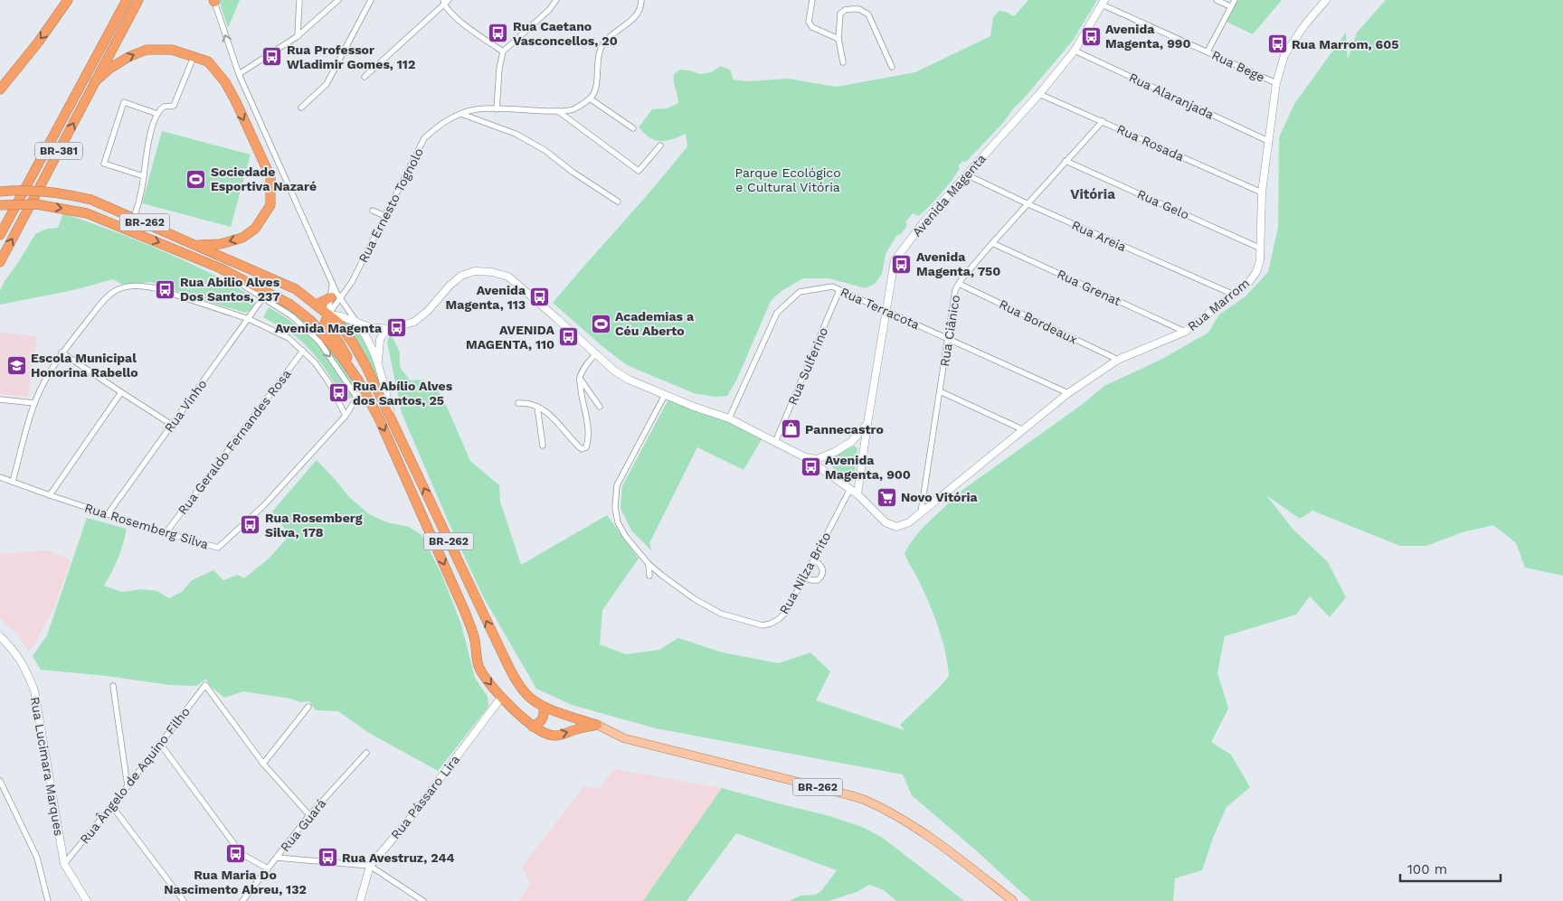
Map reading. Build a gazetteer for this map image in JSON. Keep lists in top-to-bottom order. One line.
{"streets":{"highway":["BR-381","BR-262"],"street":["Rua Bege","Rua Alaranjada","Rua Rosada","Avenida Magenta","Rua Gelo","Rua Ernesto Tognolo","Rua Areia","Rua Grenat","Rua Marrom","Rua Terracota","Rua Bordeaux","Rua Ciânico","Rua Sulferino","Rua Vinho","Rua Geraldo Fernandes Rosa","Rua Rosemberg Silva","Rua Nilza Brito","Rua Lucimara Marques","Rua Ângelo de Aquino Filho","Rua Pássaro Lira","Rua Guará"]},"crossings":[["Rua Bege","Avenida Magenta"],["Rua Bege","Rua Marrom"],["Rua Alaranjada","Avenida Magenta"],["Rua Alaranjada","Rua Marrom"],["Rua Rosada","Avenida Magenta"],["Rua Rosada","Rua Marrom"],["Rua Rosada","Rua Ciânico"],["Avenida Magenta","Rua Areia"],["Avenida Magenta","Rua Marrom"],["Avenida Magenta","Rua Terracota"],["Rua Gelo","Rua Marrom"],["Rua Gelo","Rua Ciânico"],["Rua Ernesto Tognolo","BR-262"],["BR-262","Rua Rosemberg Silva"],["BR-262","Rua Pássaro Lira"],["Rua Areia","Rua Marrom"],["Rua Areia","Rua Ciânico"],["Rua Grenat","Rua Marrom"],["Rua Grenat","Rua Ciânico"],["Rua Marrom","Rua Terracota"],["Rua Marrom","Rua Bordeaux"],["Rua Marrom","Rua Ciânico"],["Rua Terracota","Rua Ciânico"],["Rua Terracota","Rua Sulferino"],["Rua Bordeaux","Rua Ciânico"],["Rua Vinho","Rua Rosemberg Silva"],["Rua Geraldo Fernandes Rosa","Rua Rosemberg Silva"],["Rua Lucimara Marques","Rua Ângelo de Aquino Filho"]],"districts":["Vitória"],"parks":["Parque Ecológico e Cultural Vitória"],"places":{"bus stop":["Rua Caetano Vasconcellos, 20","Avenida Magenta, 990","Rua Marrom, 605","Rua Professor Wladimir Gomes, 112","Avenida Magenta, 750","Rua Abilio Alves Dos Santos, 237","Avenida Magenta, 113","Avenida Magenta","AVENIDA MAGENTA, 110","Rua Abílio Alves dos Santos, 25","Avenida Magenta, 900","Rua Rosemberg Silva, 178","Rua Maria Do Nascimento Abreu, 132","Rua Avestruz, 244"],"sports":["Sociedade Esportiva Nazaré","Academias a Céu Aberto"],"school or university":["Escola Municipal Honorina Rabello"],"shop":["Pannecastro"],"supermarket":["Novo Vitória"]},"scale_bar":"100 m"}
